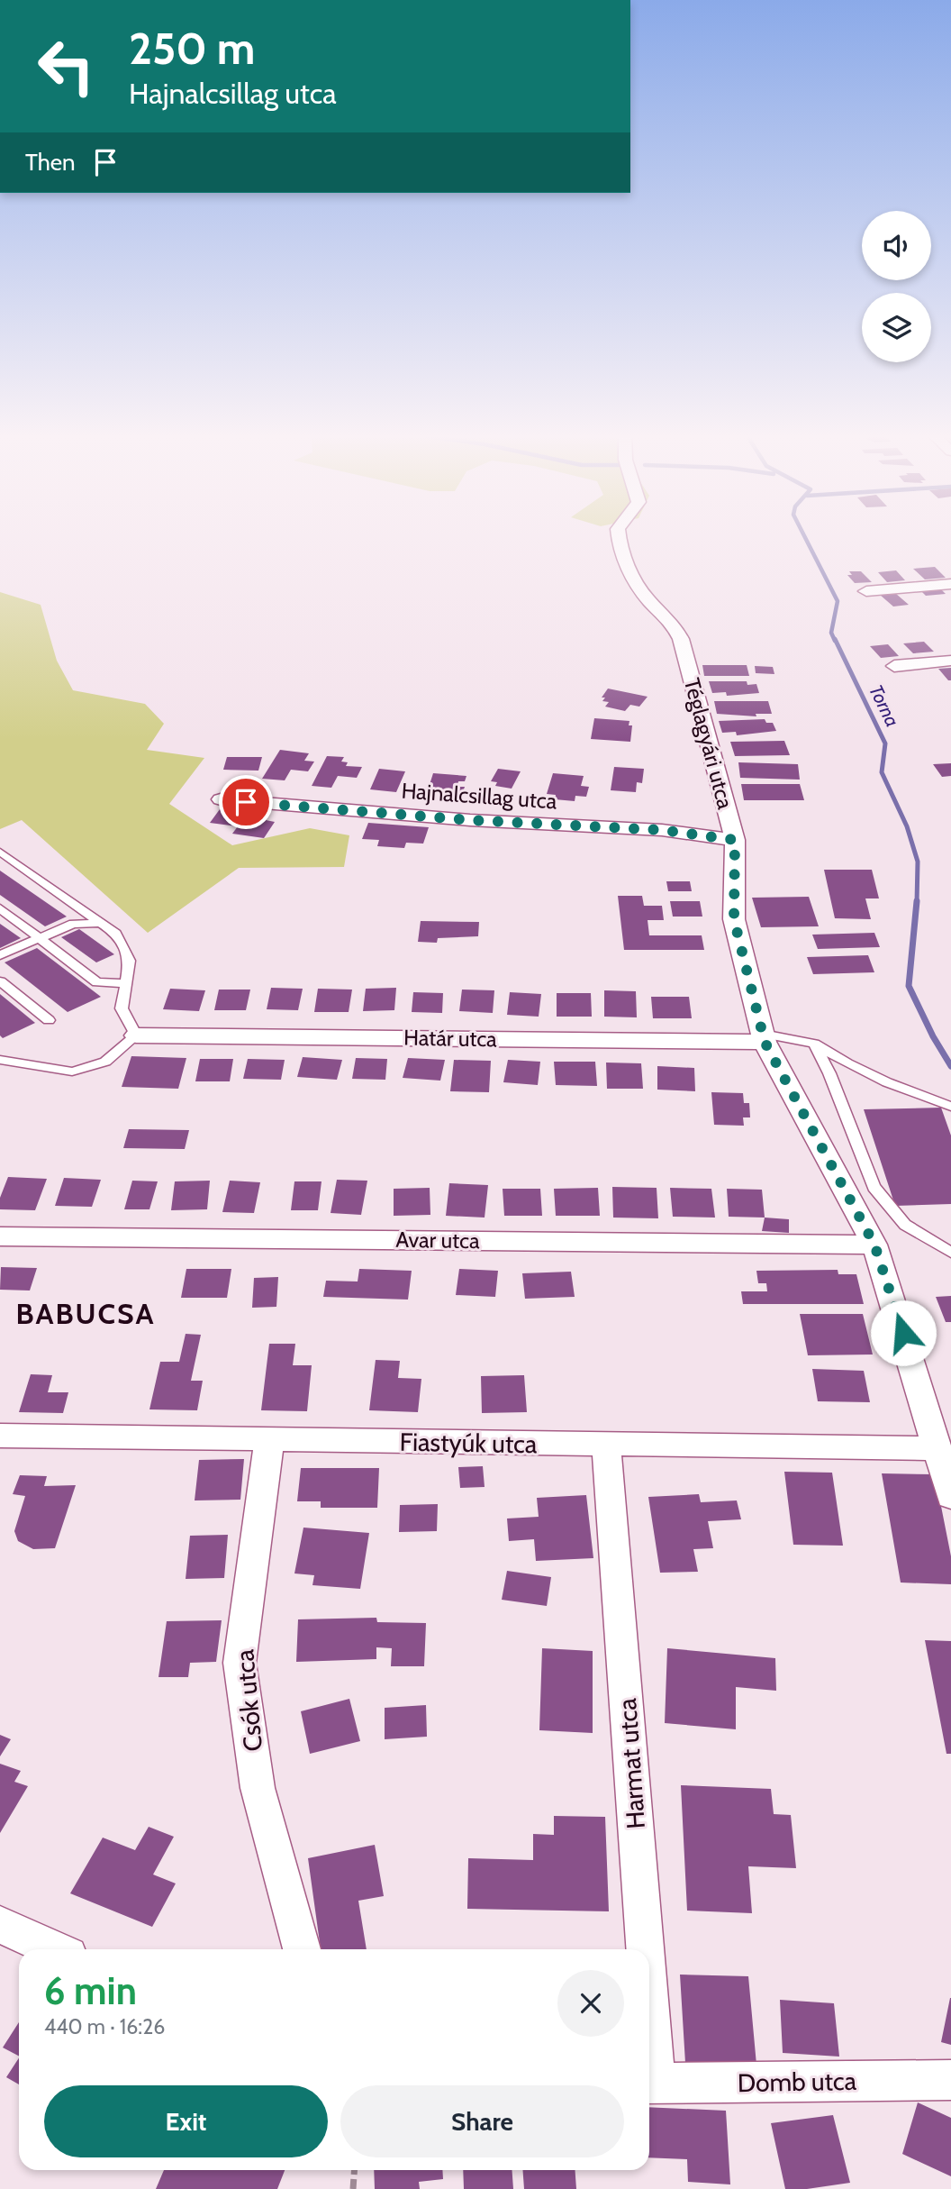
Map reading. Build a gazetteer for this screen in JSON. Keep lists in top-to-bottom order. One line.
{"streets":{"street":["Téglagyári utca","Hajnalcsillag utca","Határ utca","Avar utca","Fiastyúk utca","Csók utca","Harmat utca","Domb utca"]},"crossings":[["Téglagyári utca","Hajnalcsillag utca"],["Téglagyári utca","Határ utca"],["Téglagyári utca","Avar utca"],["Téglagyári utca","Fiastyúk utca"],["Fiastyúk utca","Csók utca"],["Fiastyúk utca","Harmat utca"]],"districts":["BABUCSA"],"water":["Torna"],"page":{"turn":["250 m","Hajnalcsillag utca"],"then":"Then","heading":["6 min","440 m · 16:26"],"buttons":["Exit","Share"]}}
